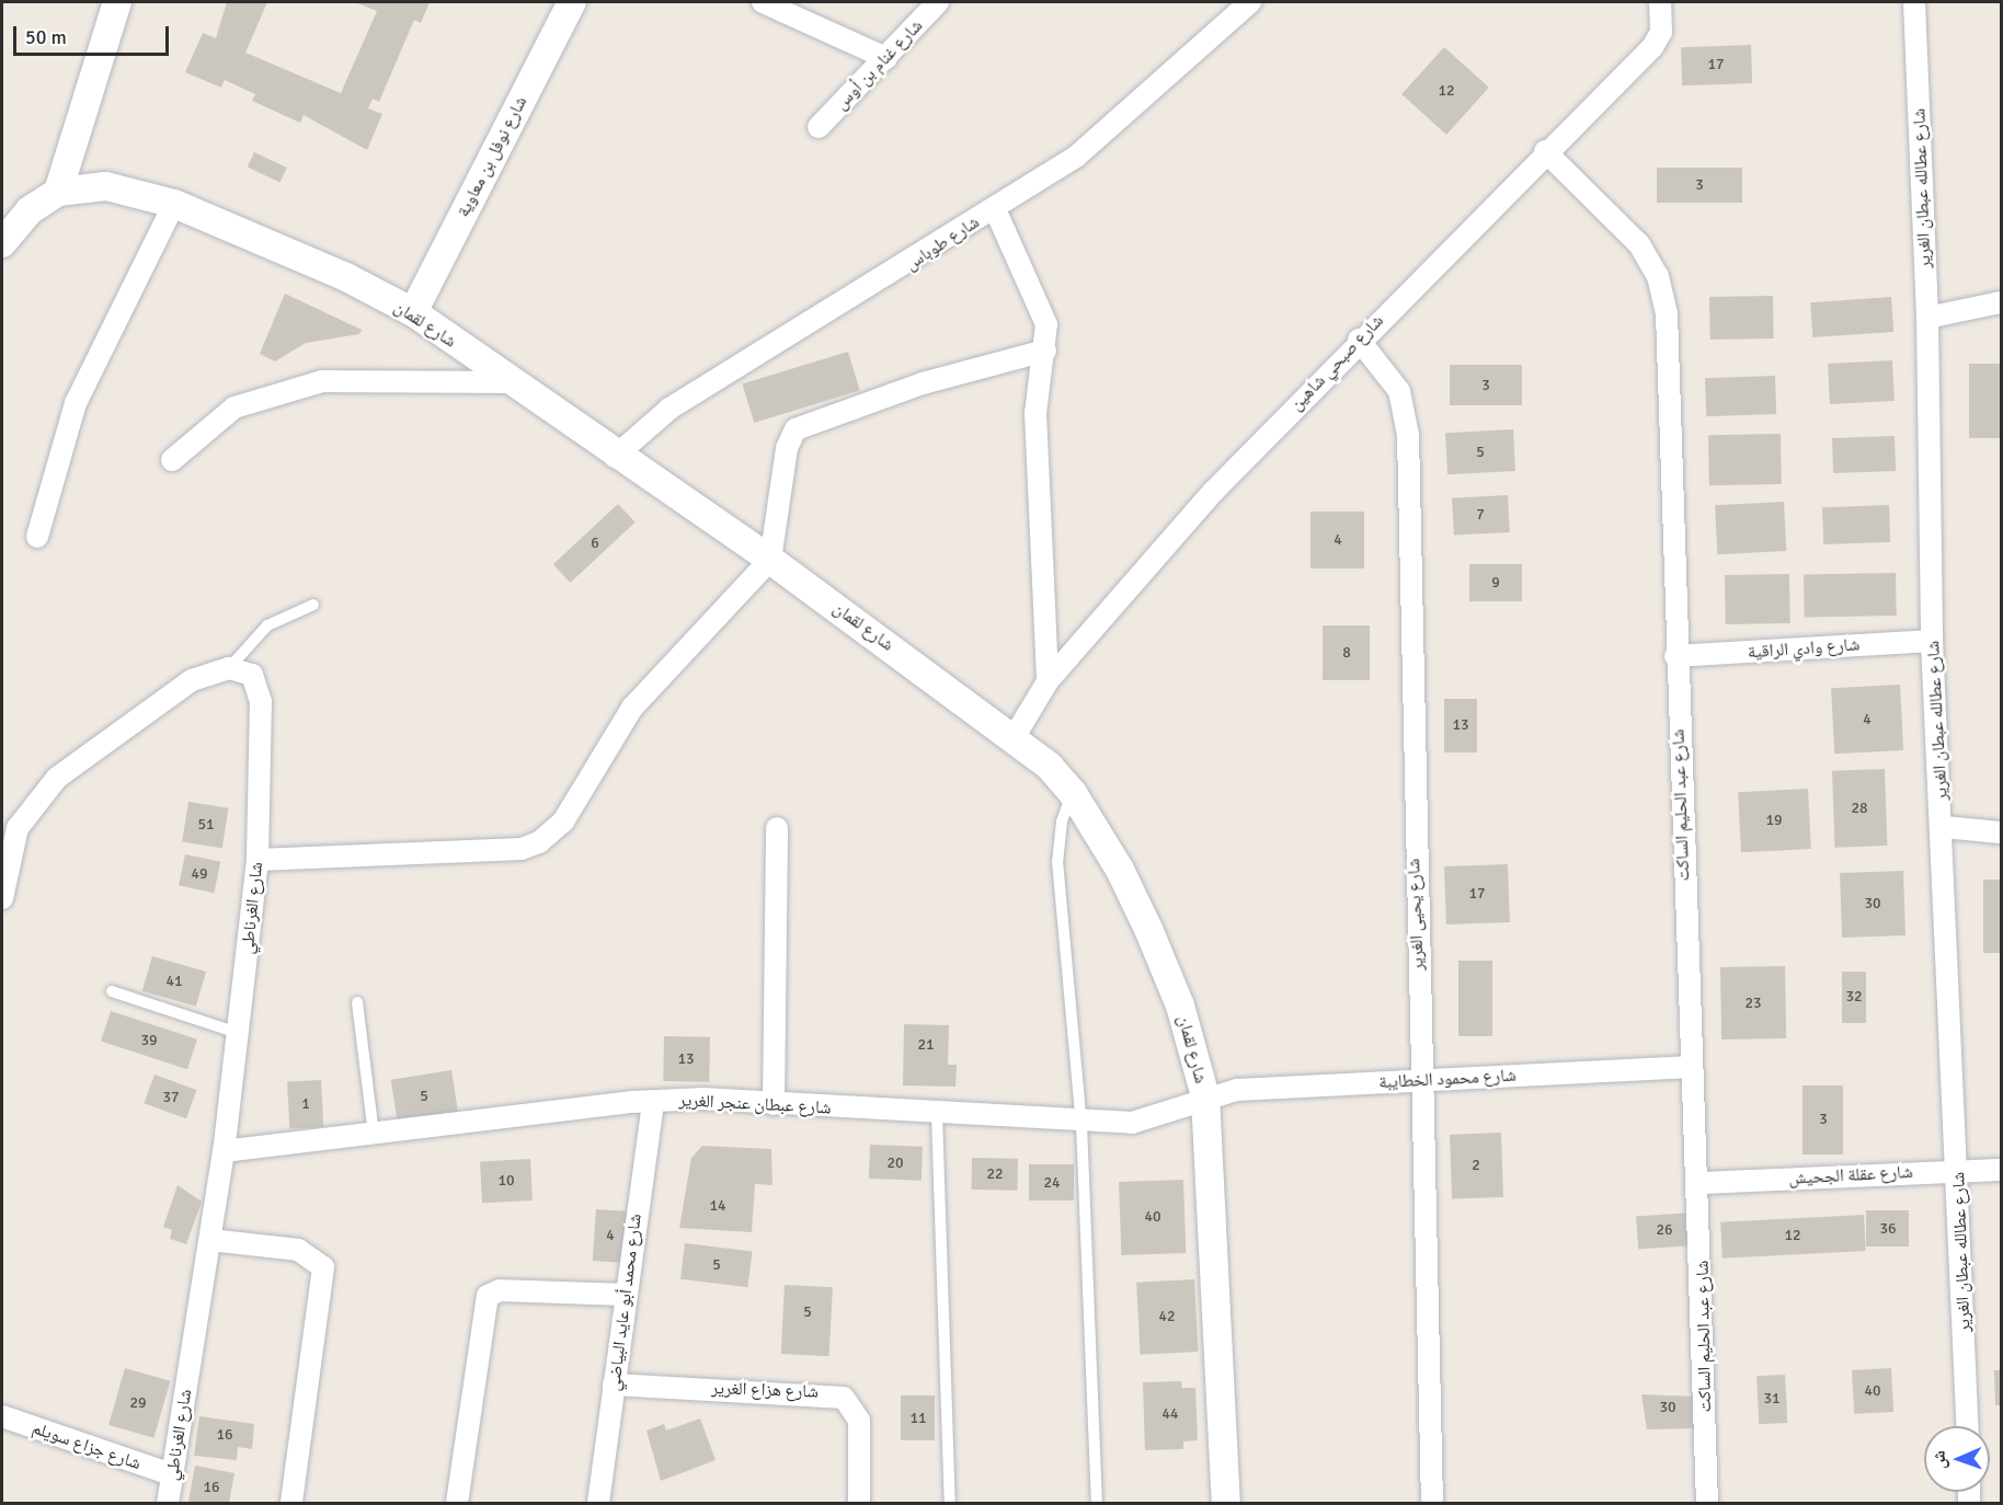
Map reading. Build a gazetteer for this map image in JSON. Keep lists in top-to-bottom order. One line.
{"streets":{"street":["شارع غنام بن أوس","شارع نوفل بن معاوية","شارع عطالله عبطان الغرير","شارع طوباس","شارع لقمان","شارع صبحي شاهين","شارع وادي الراقية","شارع عبد الحليم الساكت","شارع الغرناطي","شارع يحيى الغرير","شارع محمود الخطايبة","شارع عبطان عنجر الغرير","شارع عقلة الجحيش","شارع محمد أبو عايد البياضي","شارع هزاع الغرير","شارع جزاع سويلم"]},"crossings":[["شارع نوفل بن معاوية","شارع لقمان"],["شارع عطالله عبطان الغرير","شارع وادي الراقية"],["شارع عطالله عبطان الغرير","شارع عقلة الجحيش"],["شارع طوباس","شارع لقمان"],["شارع لقمان","شارع صبحي شاهين"],["شارع لقمان","شارع محمود الخطايبة"],["شارع لقمان","شارع عبطان عنجر الغرير"],["شارع صبحي شاهين","شارع عبد الحليم الساكت"],["شارع صبحي شاهين","شارع يحيى الغرير"],["شارع وادي الراقية","شارع عبد الحليم الساكت"],["شارع عبد الحليم الساكت","شارع محمود الخطايبة"],["شارع عبد الحليم الساكت","شارع عقلة الجحيش"],["شارع الغرناطي","شارع عبطان عنجر الغرير"],["شارع الغرناطي","شارع جزاع سويلم"],["شارع يحيى الغرير","شارع محمود الخطايبة"],["شارع محمود الخطايبة","شارع عبطان عنجر الغرير"],["شارع عبطان عنجر الغرير","شارع محمد أبو عايد البياضي"],["شارع محمد أبو عايد البياضي","شارع هزاع الغرير"]],"house_numbers":["17","12","3","3","5","7","4","6","9","8","4","13","28","19","51","49","17","30","41","32","23","39","21","13","5","37","1","3","20","2","22","10","24","14","40","36","26","4","12","5","5","42","40","31","29","30","44","11","16","16"],"scale_bar":"50 m","north":"left"}
